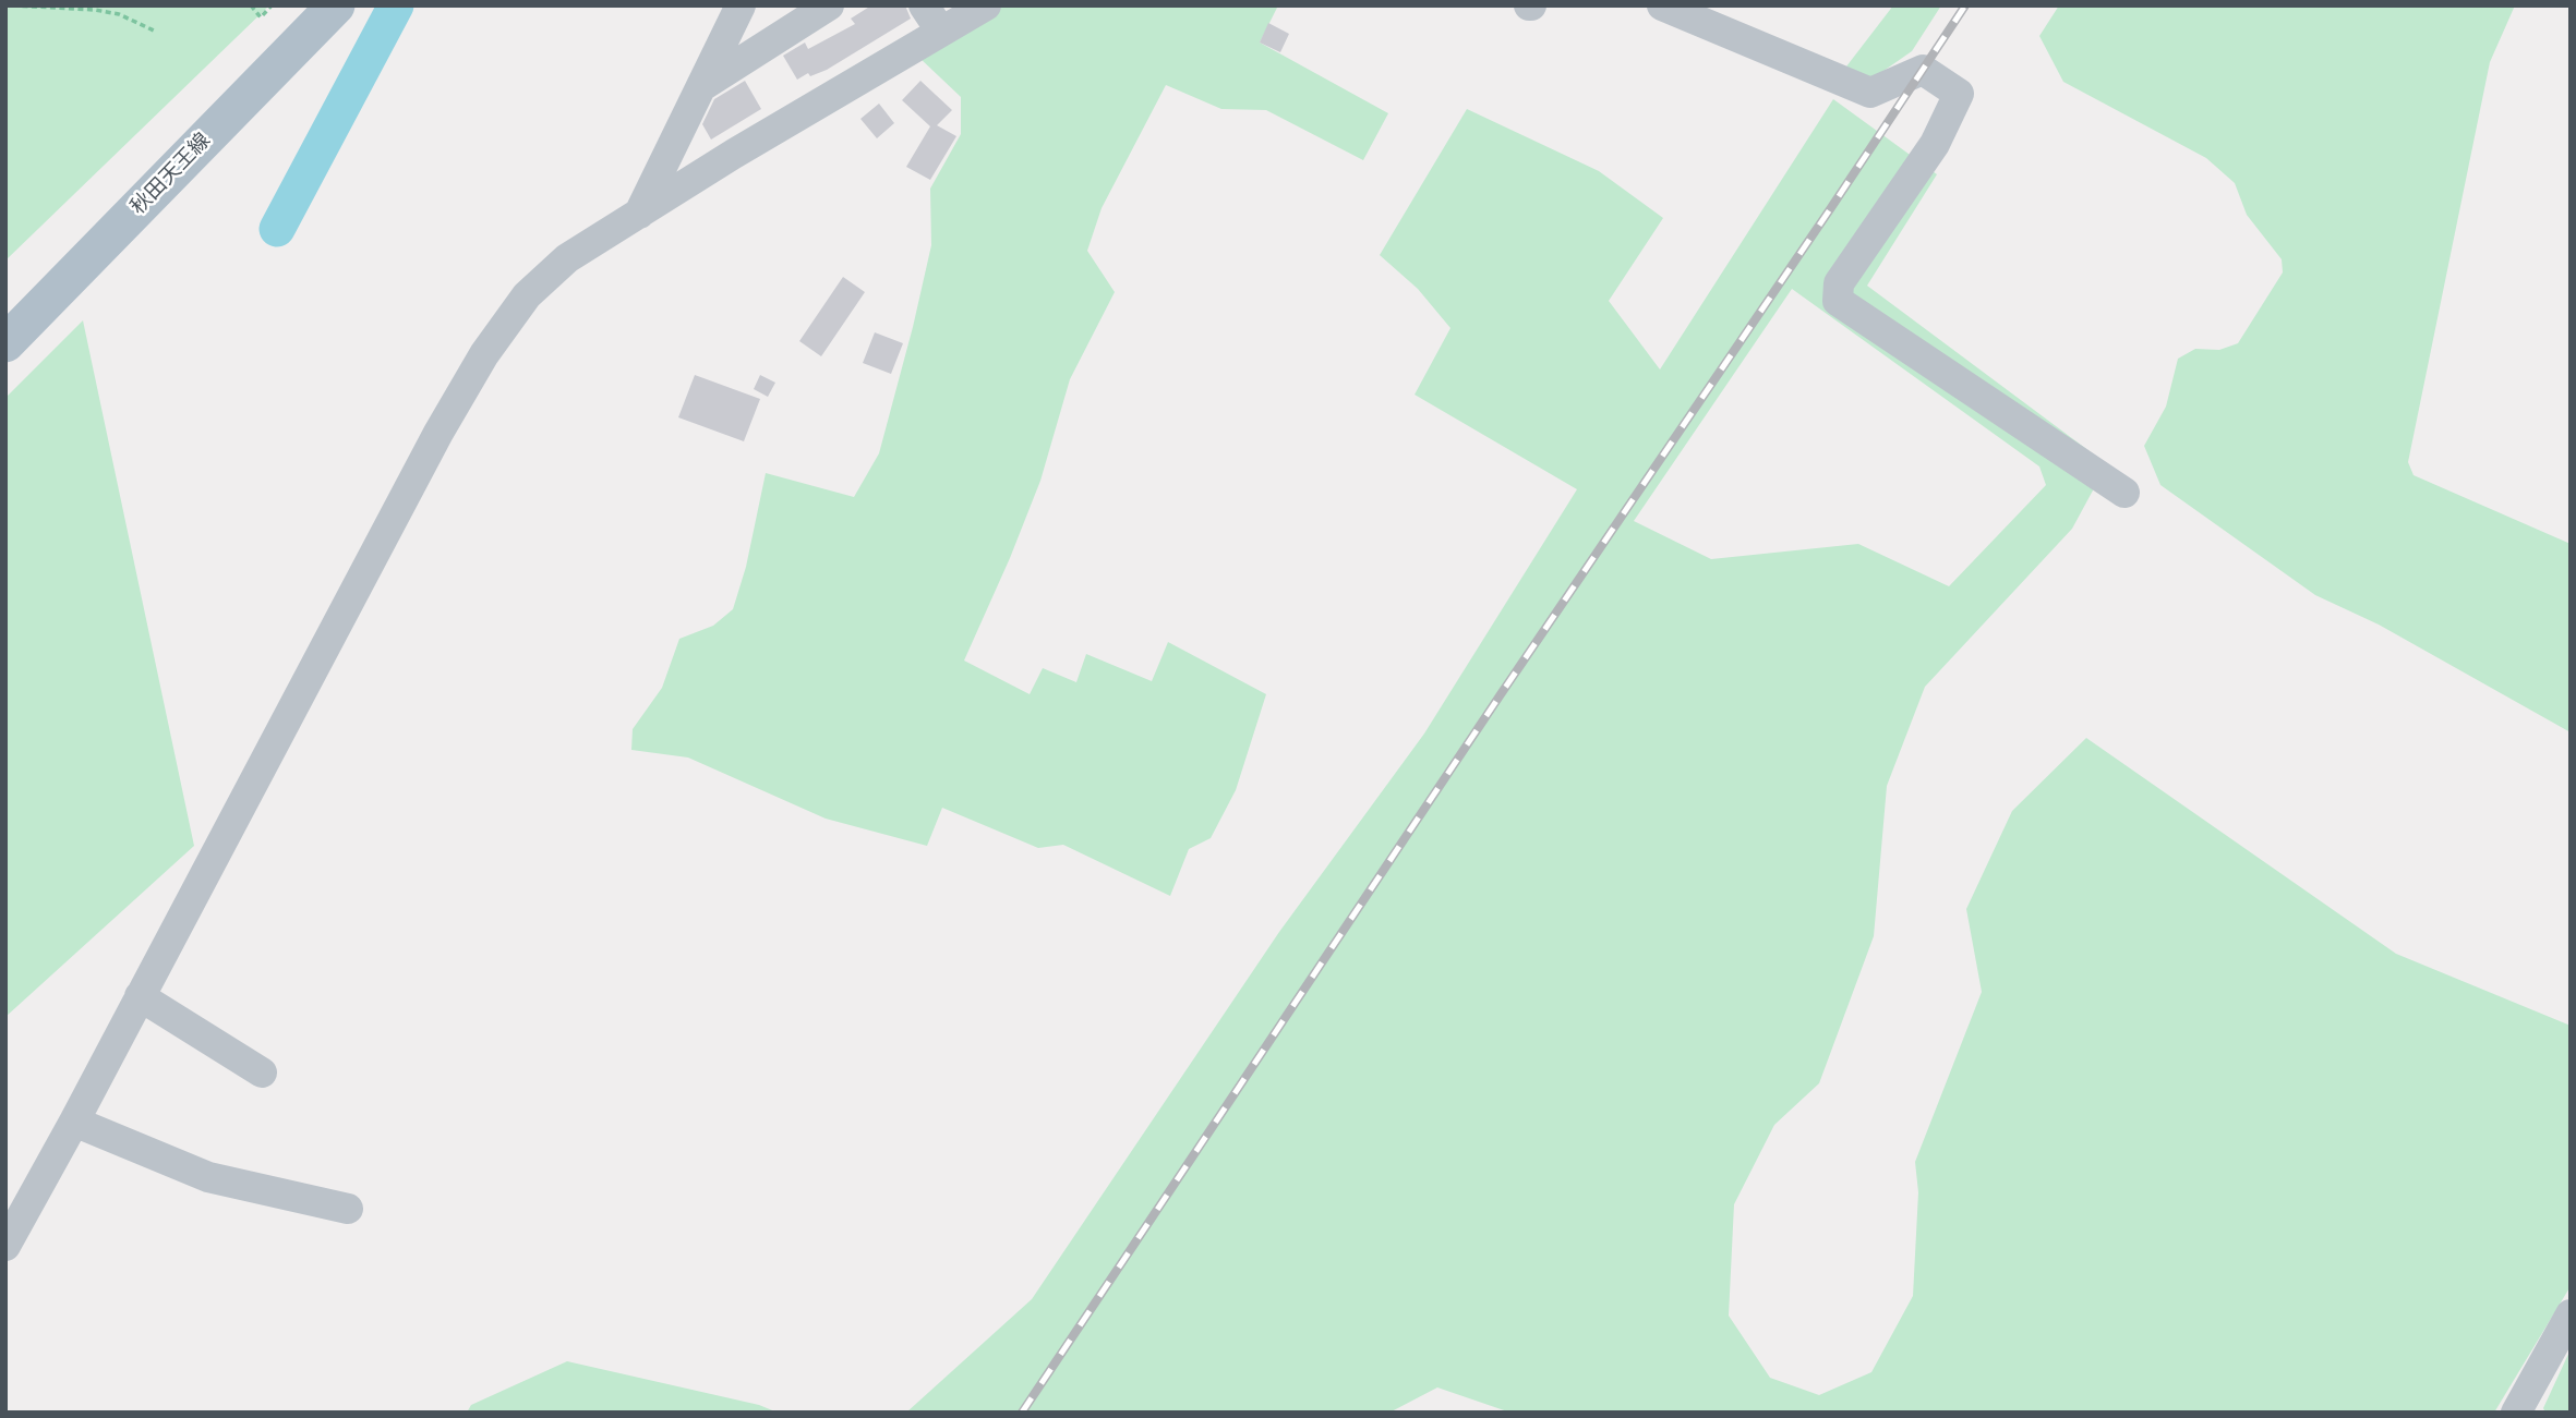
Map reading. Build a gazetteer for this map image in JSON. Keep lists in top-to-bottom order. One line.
{"streets":{"main road":["秋田天王線"]}}
